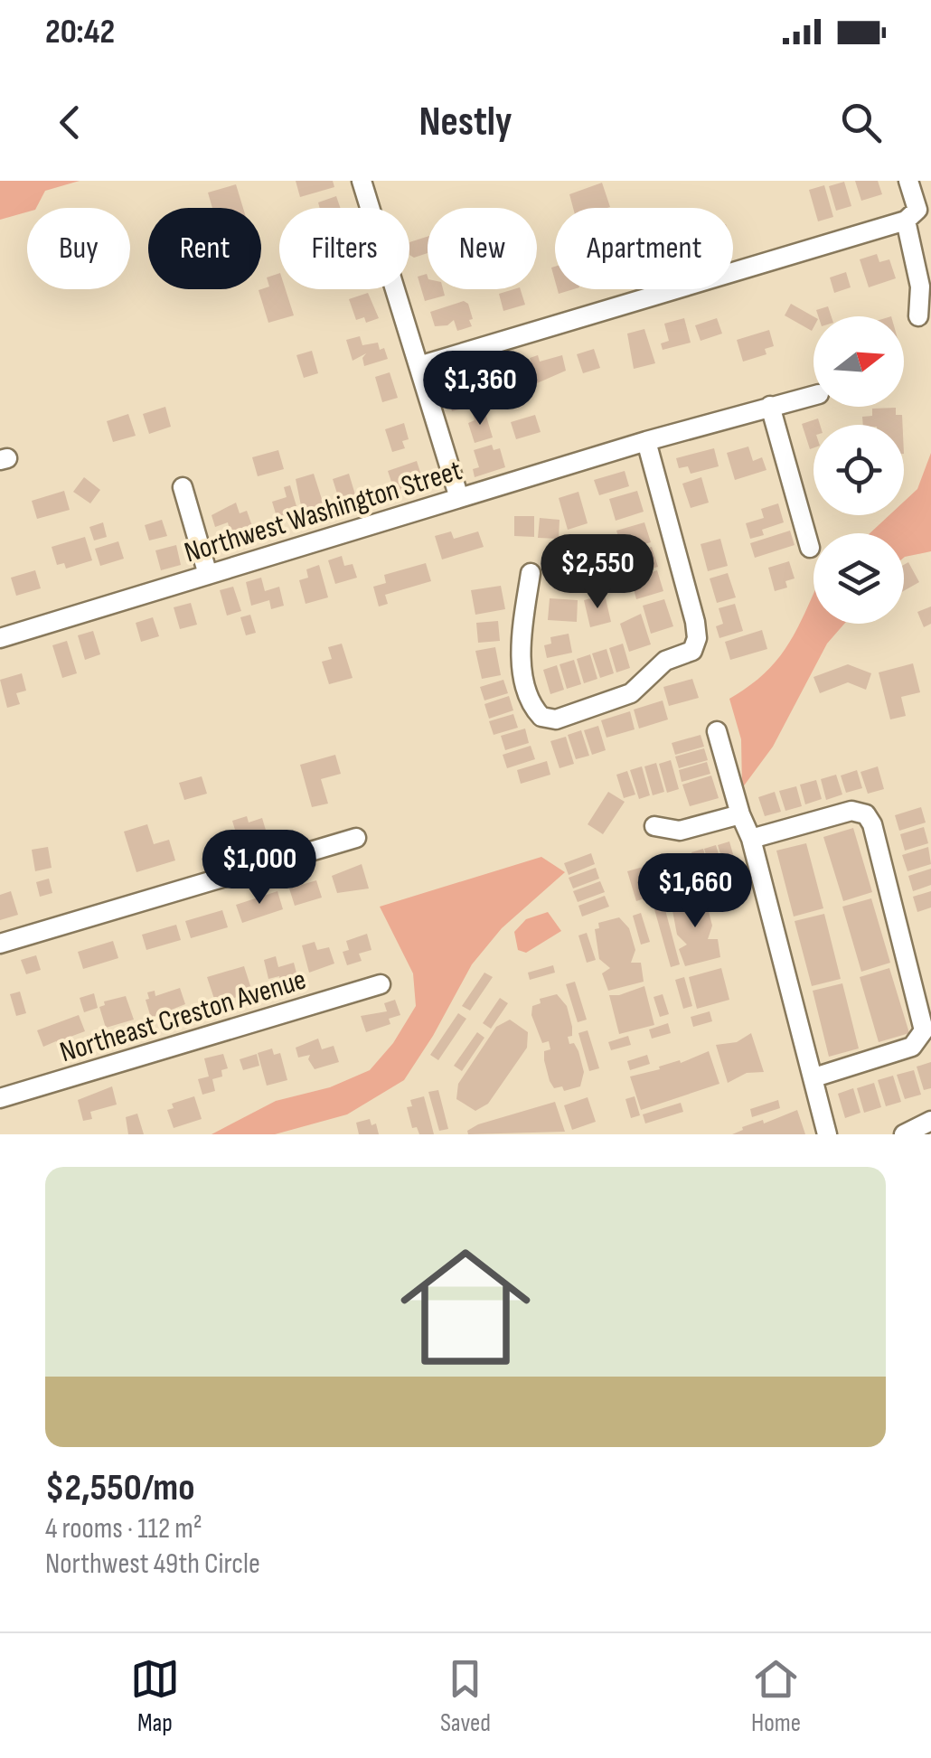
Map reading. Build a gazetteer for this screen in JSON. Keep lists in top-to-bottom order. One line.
{"streets":{"street":["Northwest Washington Street","Northeast Creston Avenue"]},"north":"right","page":{"status":"20:42","header":"Nestly","chip":["Buy","Rent","Filters","New","Apartment"],"price":["$1,360","$2,550","$1,000","$1,660"],"list":[{"name":"$2,550/mo","note":"4 rooms · 112 m² · Northwest 49th Circle"}],"tabs":["Map","Saved","Home"]}}
